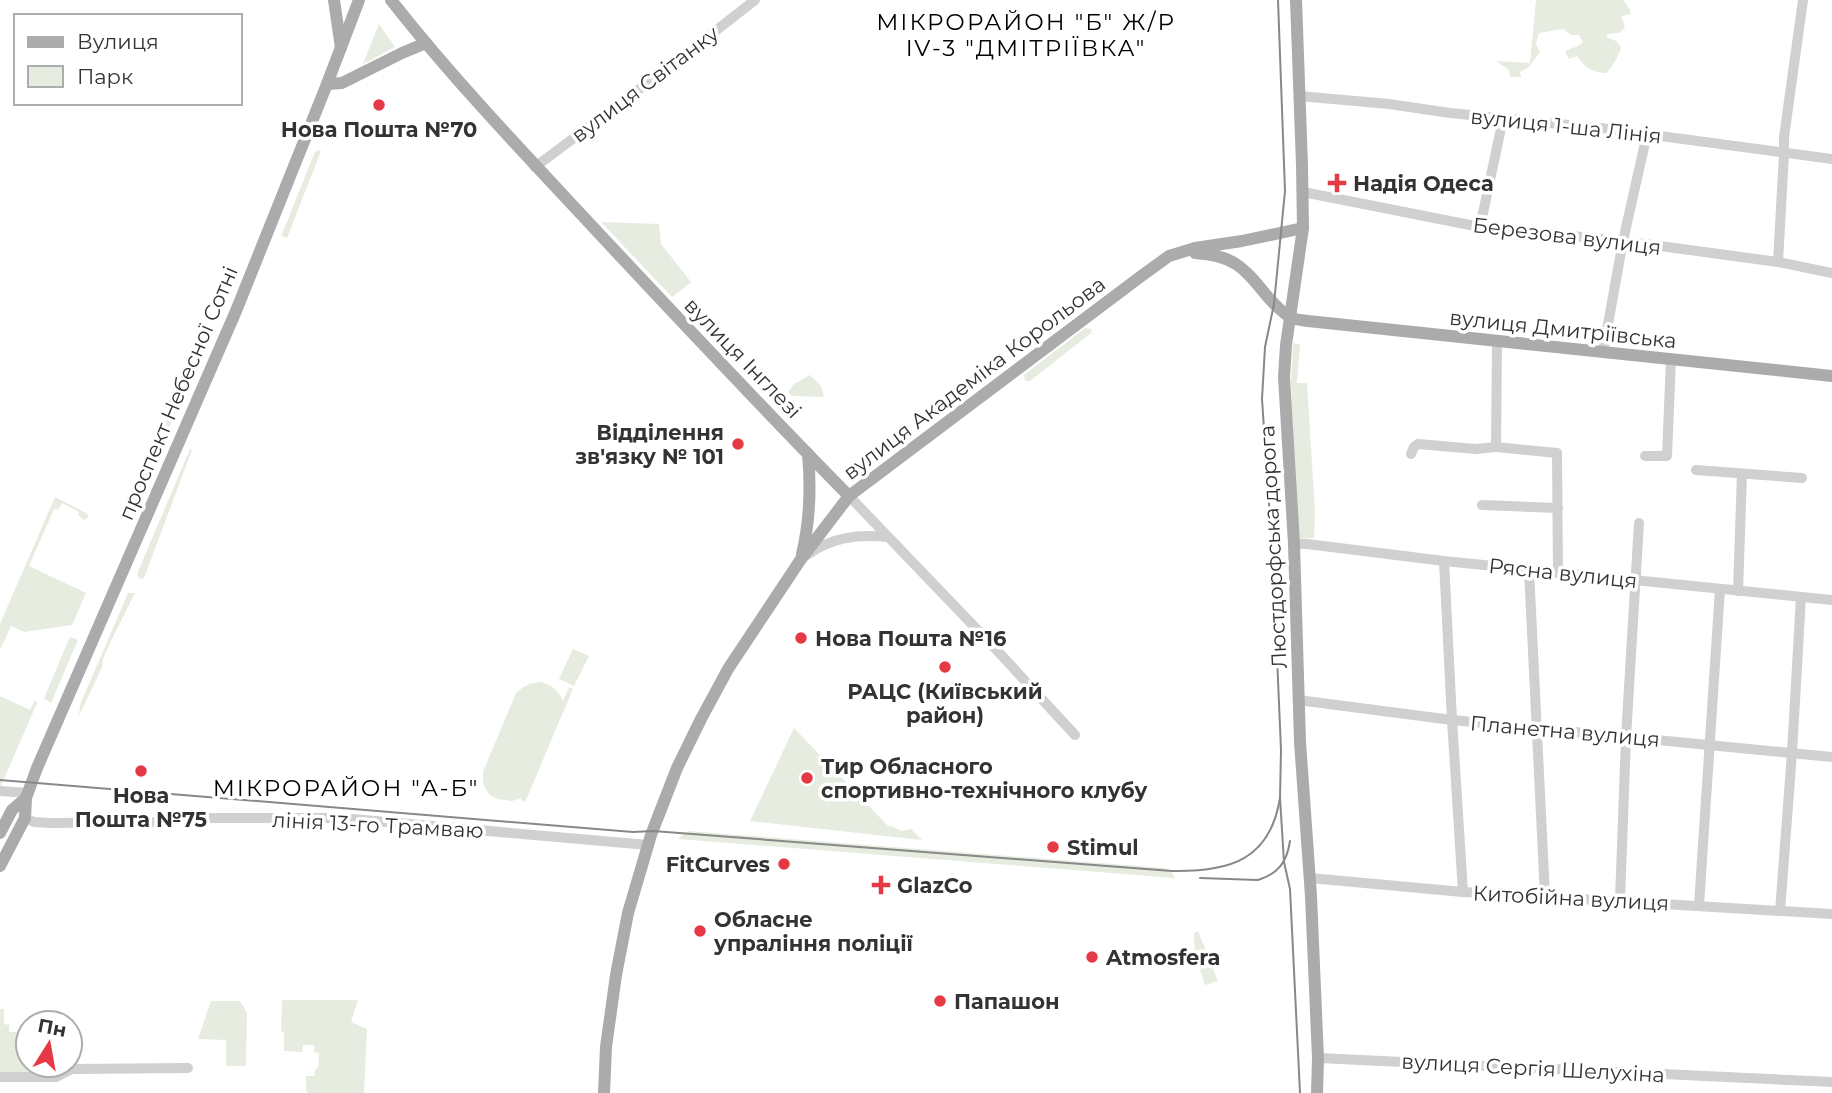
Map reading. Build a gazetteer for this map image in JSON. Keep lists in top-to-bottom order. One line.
{"streets":{"main road":["вулиця Дмитріївська","вулиця Інглезі","вулиця Академіка Корольова","проспект Небесної Сотні","Люстдорфська дорога"],"street":["вулиця Світанку","вулиця 1-ша Лінія","Березова вулиця","Рясна вулиця","Планетна вулиця","лінія 13-го Трамваю","Китобійна вулиця","вулиця Сергія Шелухіна"]},"crossings":[["вулиця Світанку","вулиця Інглезі"],["вулиця 1-ша Лінія","Люстдорфська дорога"],["Березова вулиця","Люстдорфська дорога"],["вулиця Дмитріївська","Люстдорфська дорога"],["вулиця Інглезі","вулиця Академіка Корольова"],["вулиця Академіка Корольова","лінія 13-го Трамваю"],["проспект Небесної Сотні","лінія 13-го Трамваю"],["Люстдорфська дорога","Рясна вулиця"],["Люстдорфська дорога","Планетна вулиця"],["Люстдорфська дорога","Китобійна вулиця"],["Люстдорфська дорога","вулиця Сергія Шелухіна"]],"districts":["МІКРОРАЙОН \"Б\" Ж/Р IV-3 \"ДМІТРІЇВКА\"","МІКРОРАЙОН \"А-Б\""],"places":{"other":["Нова Пошта №70","Відділення зв'язку № 101","Нова Пошта №16","РАЦС (Київський район)","Нова Пошта №75","Тир Обласного спортивно-технічного клубу","Stimul","FitCurves","Обласне упраління поліції","Atmosfera","Папашон"],"health":["Надія Одеса","GlazCo"]},"legend":["Вулиця","Парк"],"north":"top"}
